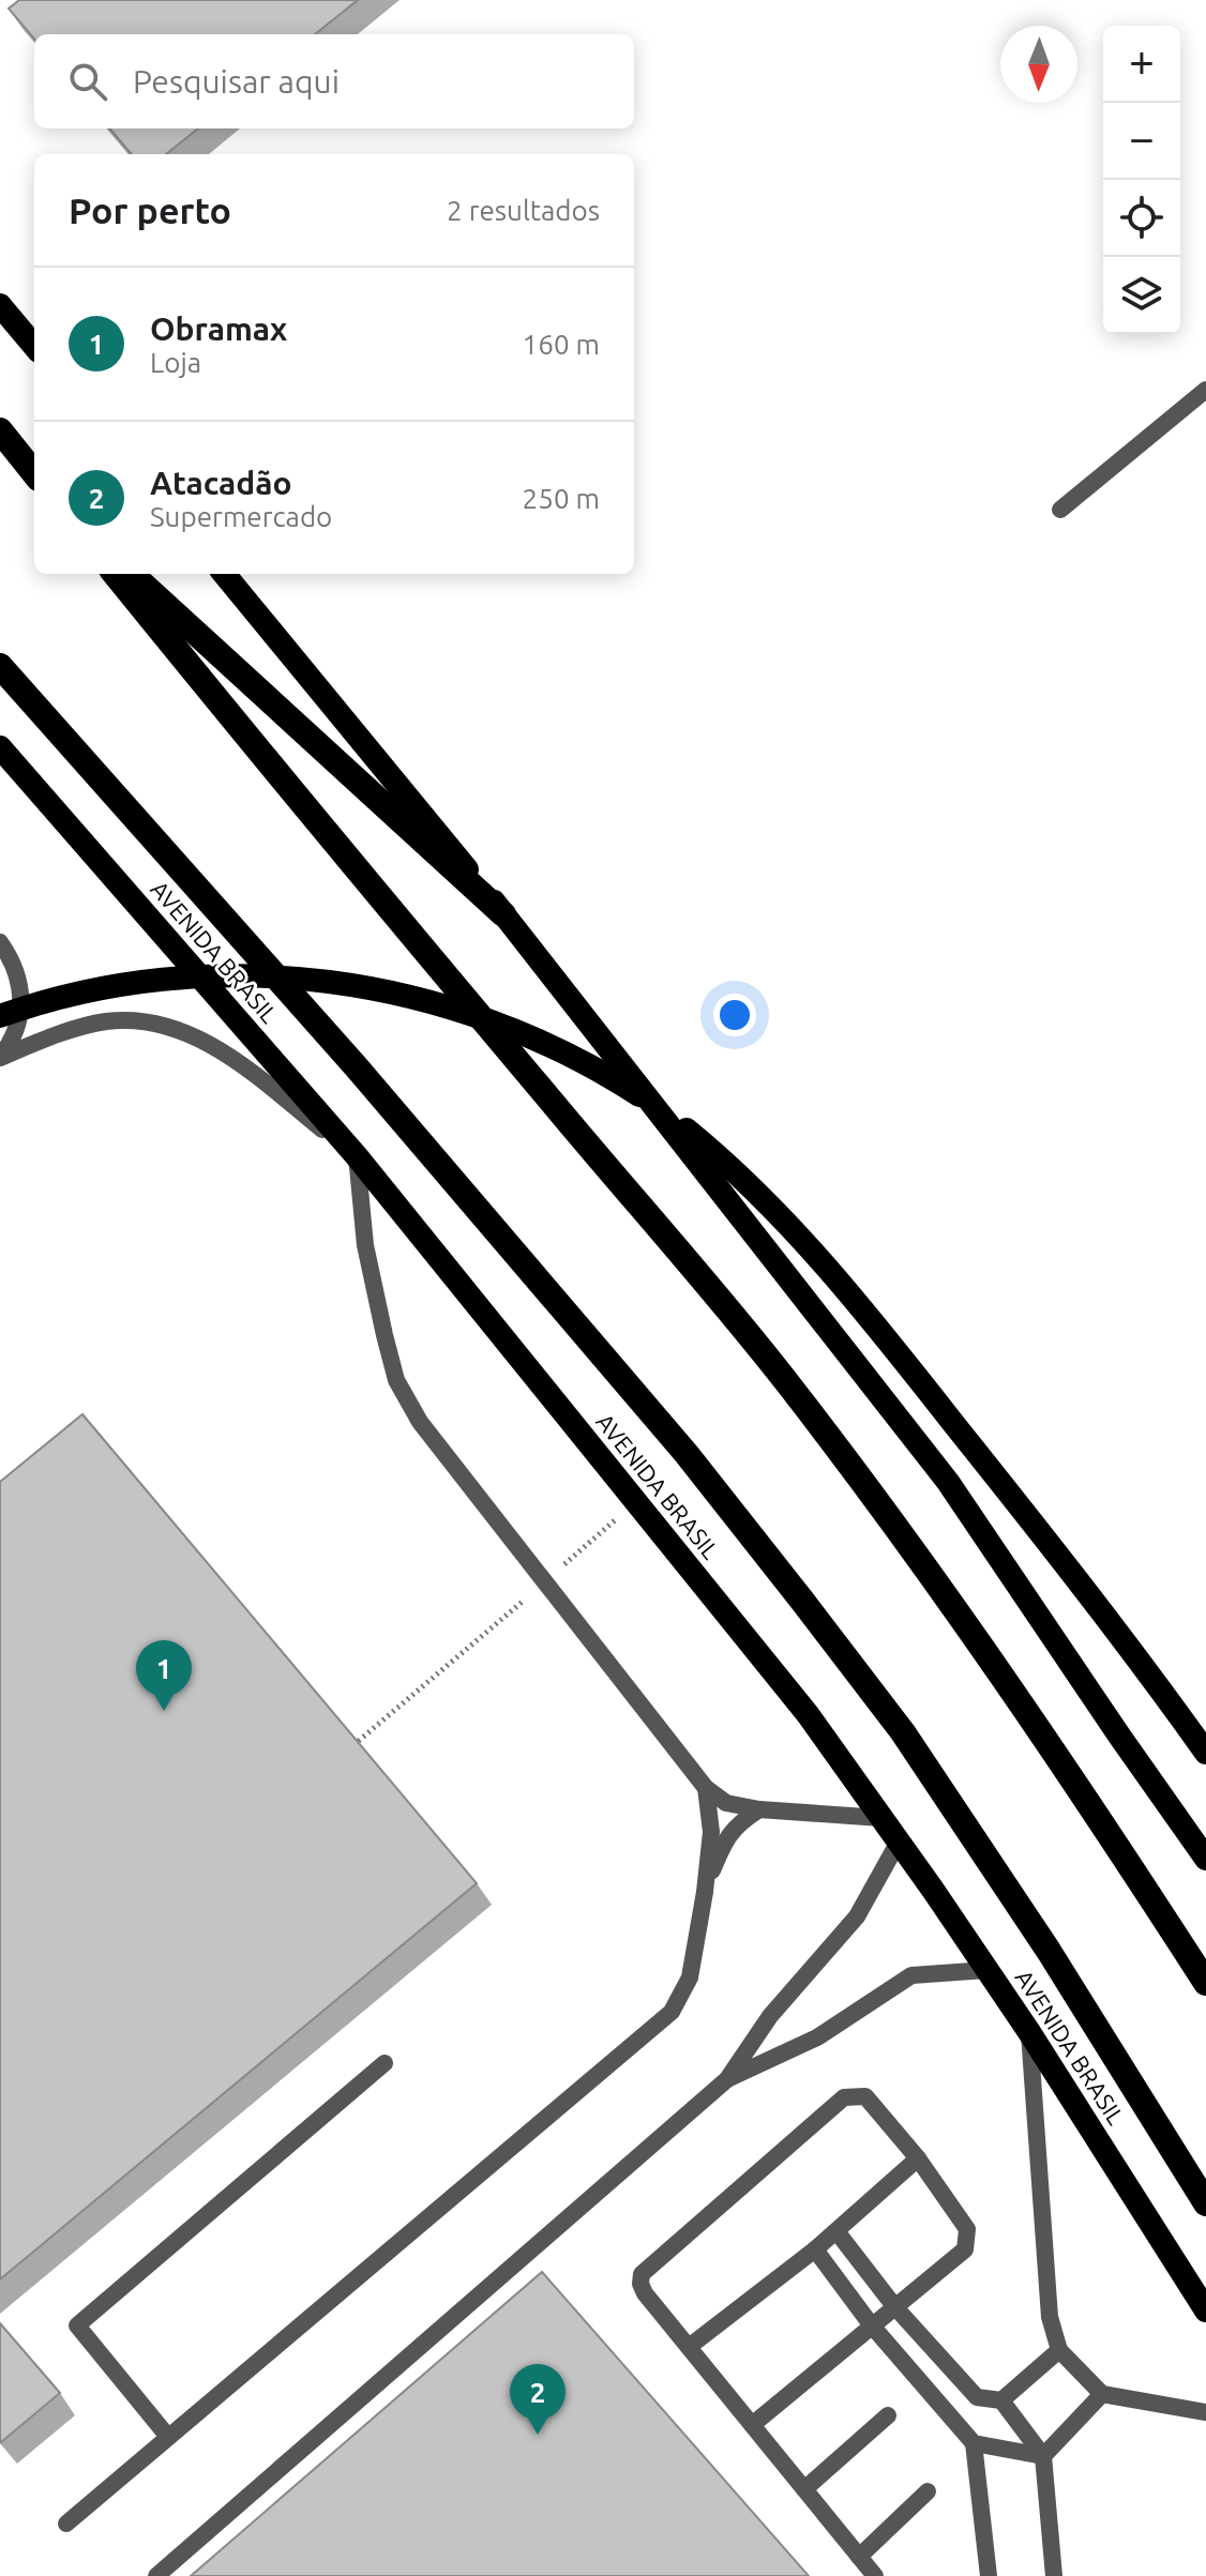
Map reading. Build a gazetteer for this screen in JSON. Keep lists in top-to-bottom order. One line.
{"streets":{"highway":["AVENIDA BRASIL"]},"north":"bottom","page":{"map_buttons":["+","−"],"search":"Pesquisar aqui","heading":["Por perto","2 resultados"],"list":[{"mark":"1","name":"Obramax","note":"Loja","value":"160 m"},{"mark":"2","name":"Atacadão","note":"Supermercado","value":"250 m"}],"pins":["1","2"]}}
